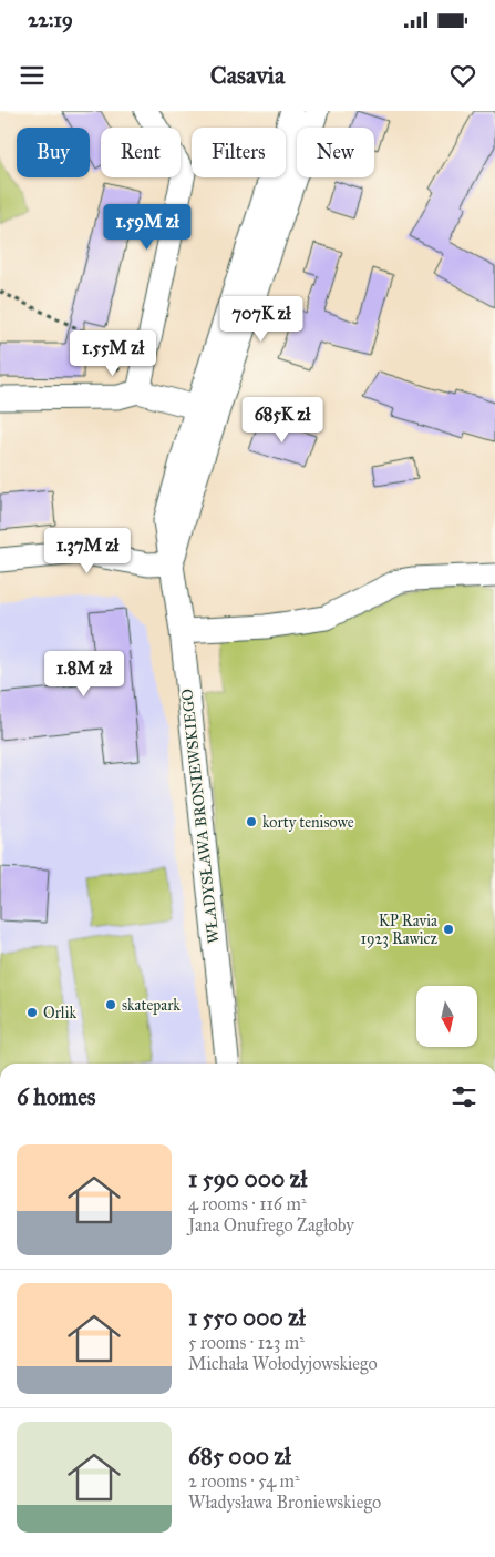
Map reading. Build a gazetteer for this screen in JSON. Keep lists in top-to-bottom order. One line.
{"streets":{"street":["WŁADYSŁAWA BRONIEWSKIEGO"]},"places":["korty tenisowe","KP Ravia 1923 Rawicz","skatepark","Orlik"],"north":"bottom","page":{"status":"22:19","header":"Casavia","chip":["Buy","Rent","Filters","New"],"price":["1.59M zł","707K zł","1.55M zł","685K zł","1.37M zł","1.8M zł"],"heading":"6 homes","list":[{"name":"1 590 000 zł","note":"4 rooms · 116 m² · Jana Onufrego Zagłoby"},{"name":"1 550 000 zł","note":"5 rooms · 123 m² · Michała Wołodyjowskiego"},{"name":"685 000 zł","note":"2 rooms · 54 m² · Władysława Broniewskiego"}]}}
